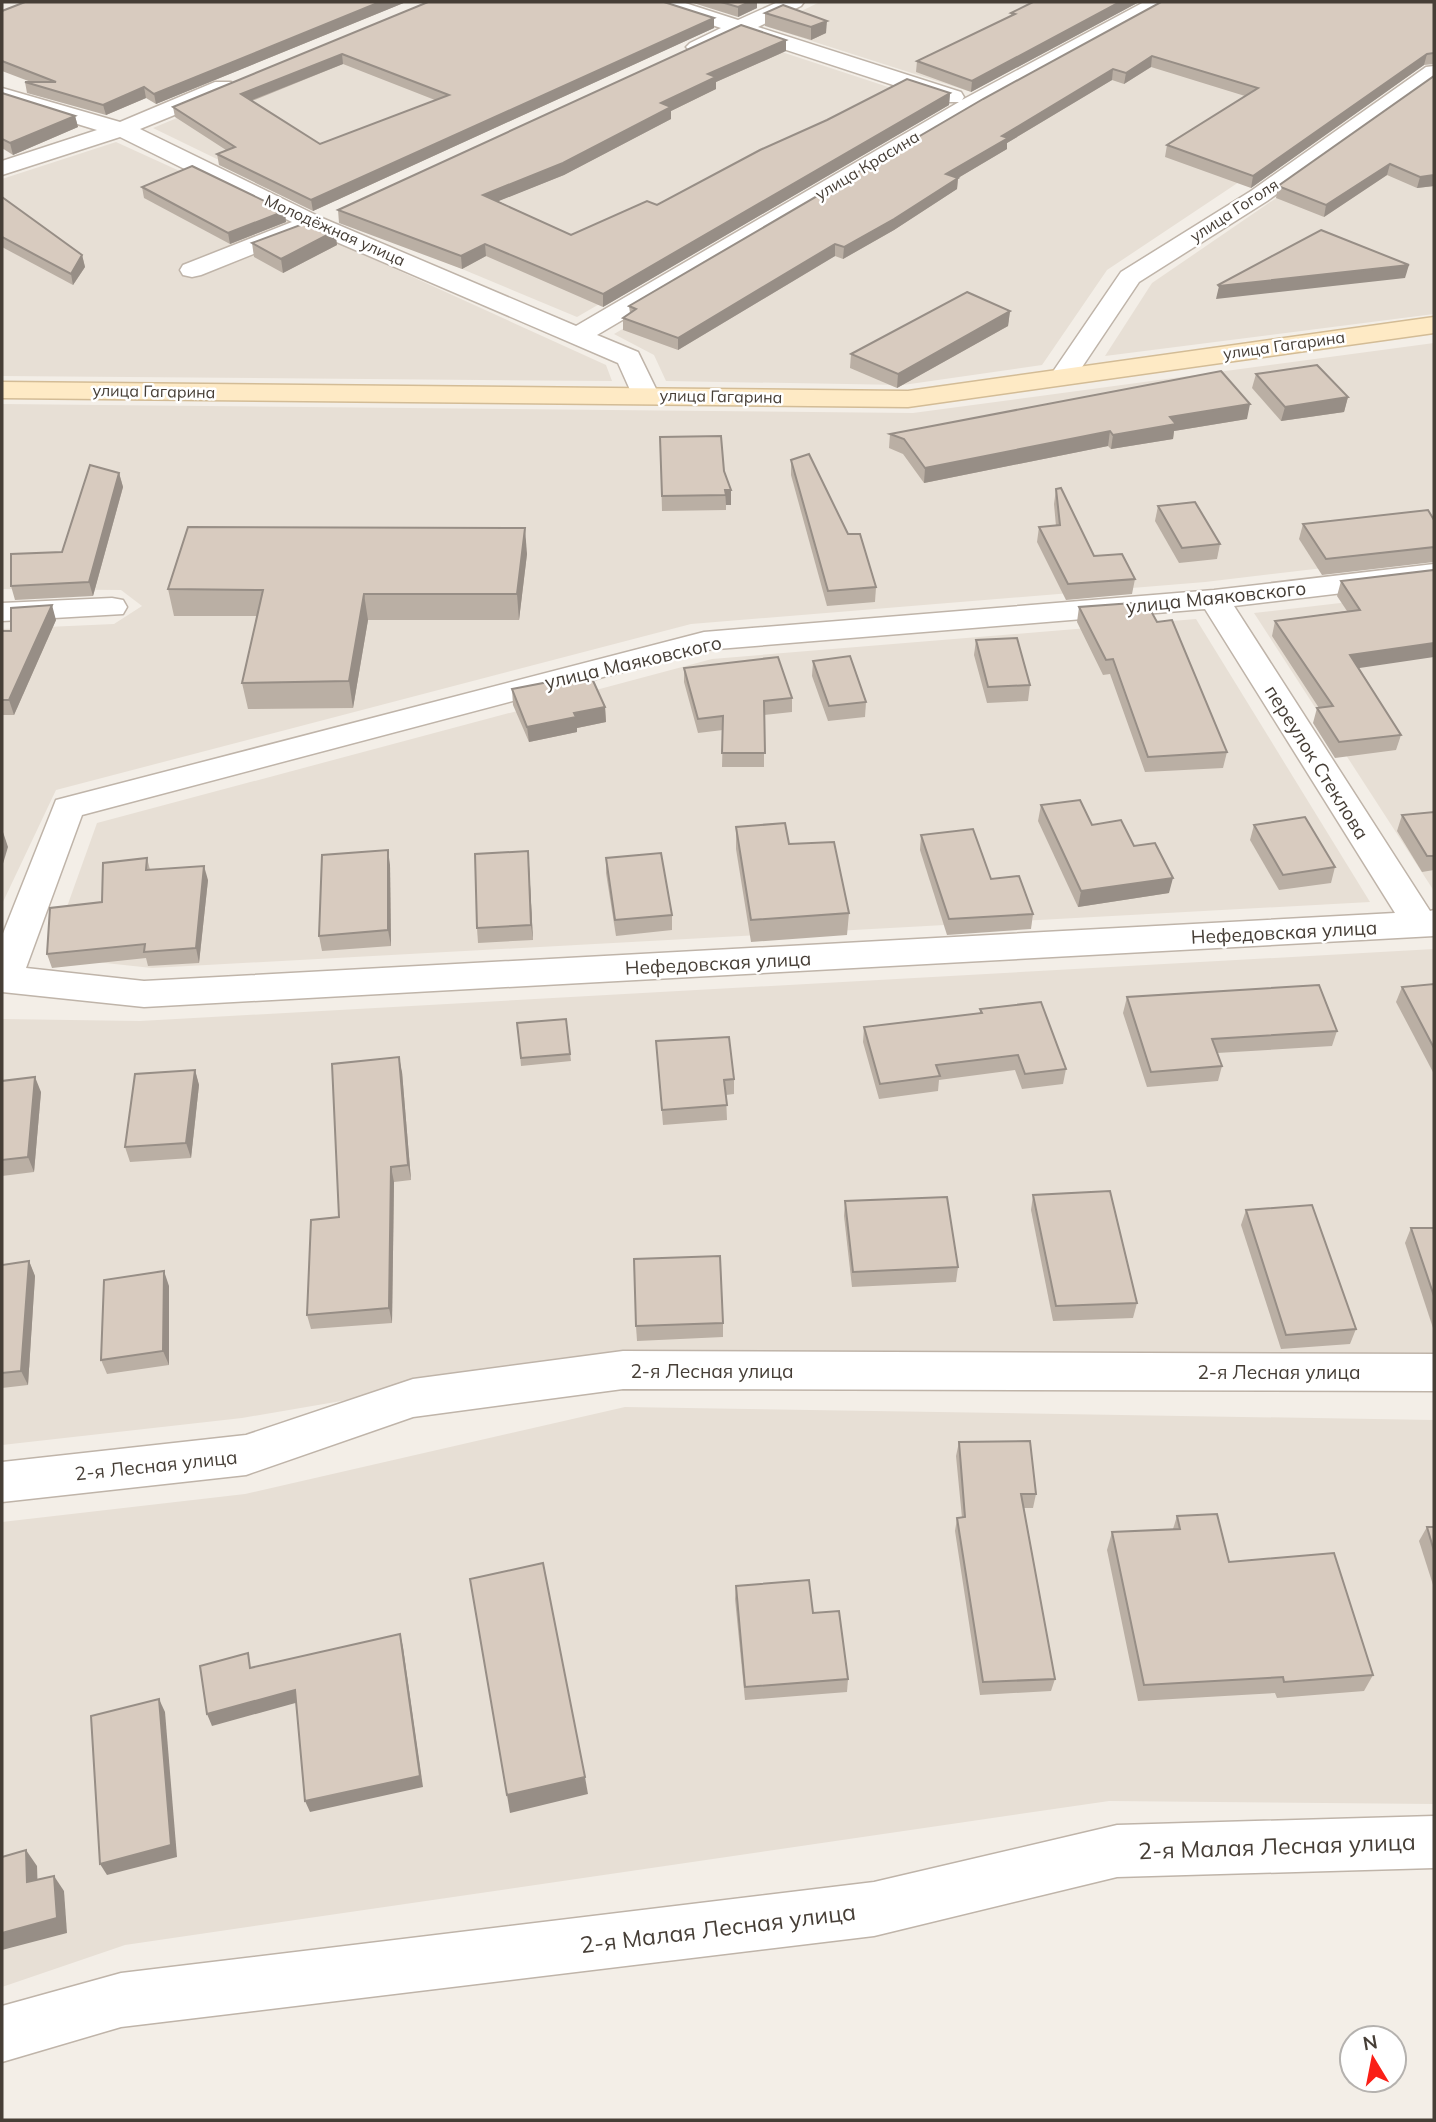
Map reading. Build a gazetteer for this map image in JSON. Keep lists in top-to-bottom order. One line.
{"streets":{"main road":["улица Гагарина"],"street":["улица Красина","улица Гоголя","Молодёжная улица","улица Маяковского","переулок Стеклова","Нефедовская улица","2-я Лесная улица","2-я Малая Лесная улица"]},"crossings":[["улица Красина","Молодёжная улица"],["улица Гоголя","улица Гагарина"],["Молодёжная улица","улица Гагарина"],["улица Маяковского","переулок Стеклова"],["улица Маяковского","Нефедовская улица"],["переулок Стеклова","Нефедовская улица"]],"north":"top"}
